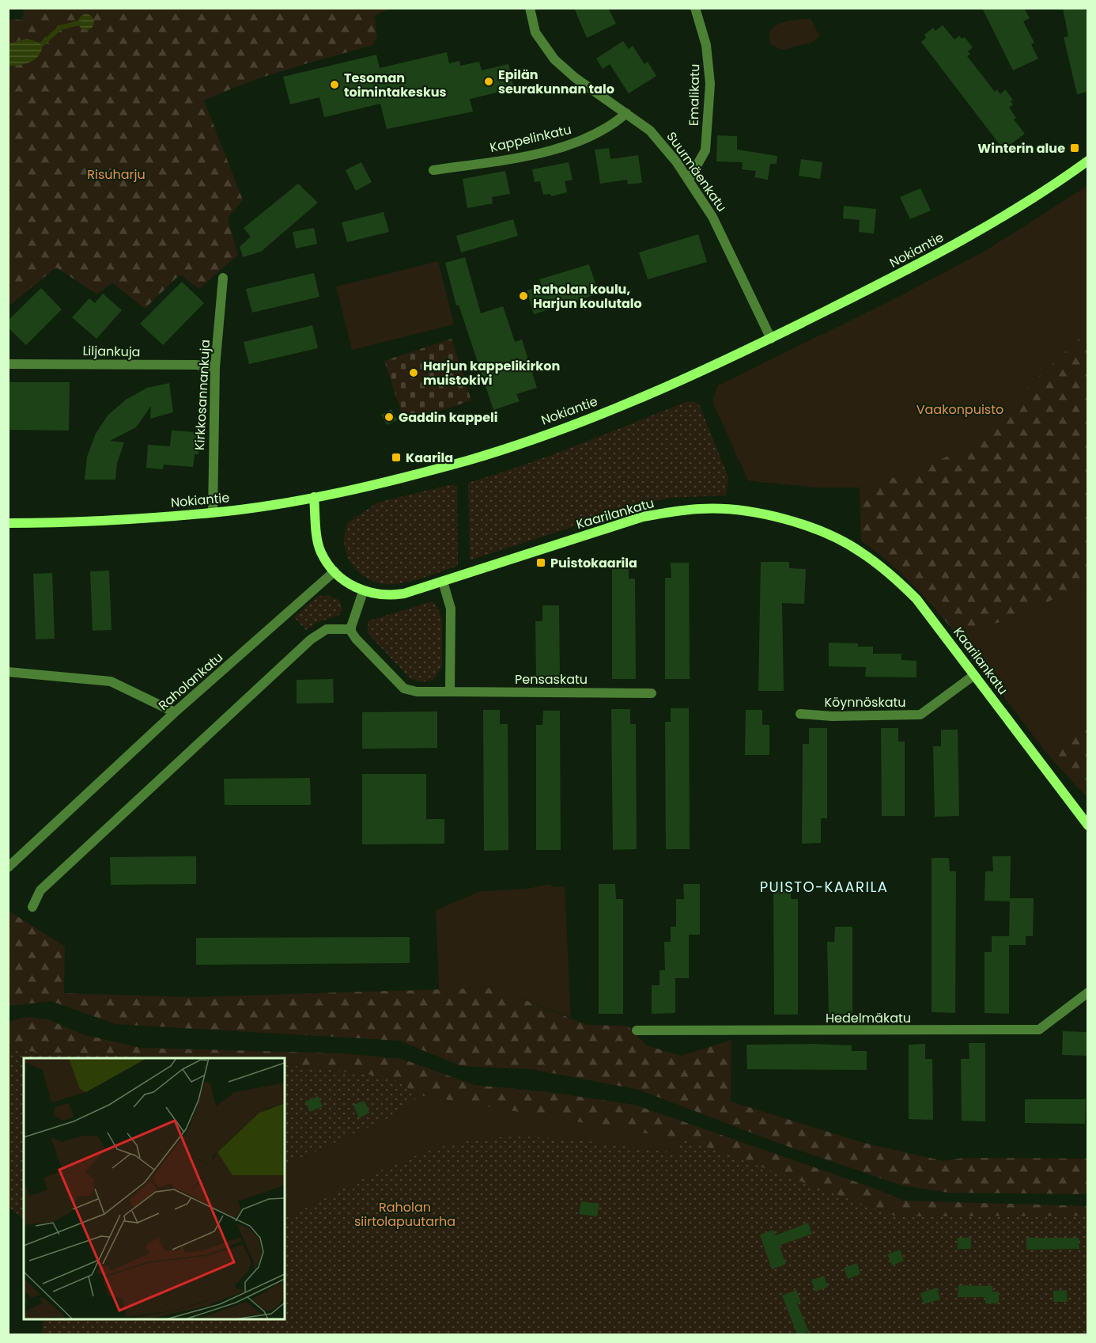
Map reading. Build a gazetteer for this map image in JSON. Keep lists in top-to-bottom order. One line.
{"streets":{"main road":["Nokiantie","Kaarilankatu"],"street":["Emalikatu","Kappelinkatu","Suurmäenkatu","Liljankuja","Kirkkosannankuja","Pensaskatu","Raholankatu","Köynnöskatu","Hedelmäkatu"]},"crossings":[["Emalikatu","Suurmäenkatu"],["Kappelinkatu","Suurmäenkatu"],["Suurmäenkatu","Nokiantie"],["Nokiantie","Kirkkosannankuja"],["Liljankuja","Kirkkosannankuja"],["Kaarilankatu","Köynnöskatu"]],"districts":["PUISTO-KAARILA"],"parks":["Risuharju","Vaakonpuisto","Raholan siirtolapuutarha"],"places":{"other":["Epilän seurakunnan talo","Tesoman toimintakeskus","Raholan koulu, Harjun koulutalo","Harjun kappelikirkon muistokivi","Gaddin kappeli"],"transit":["Winterin alue","Kaarila","Puistokaarila"]}}
